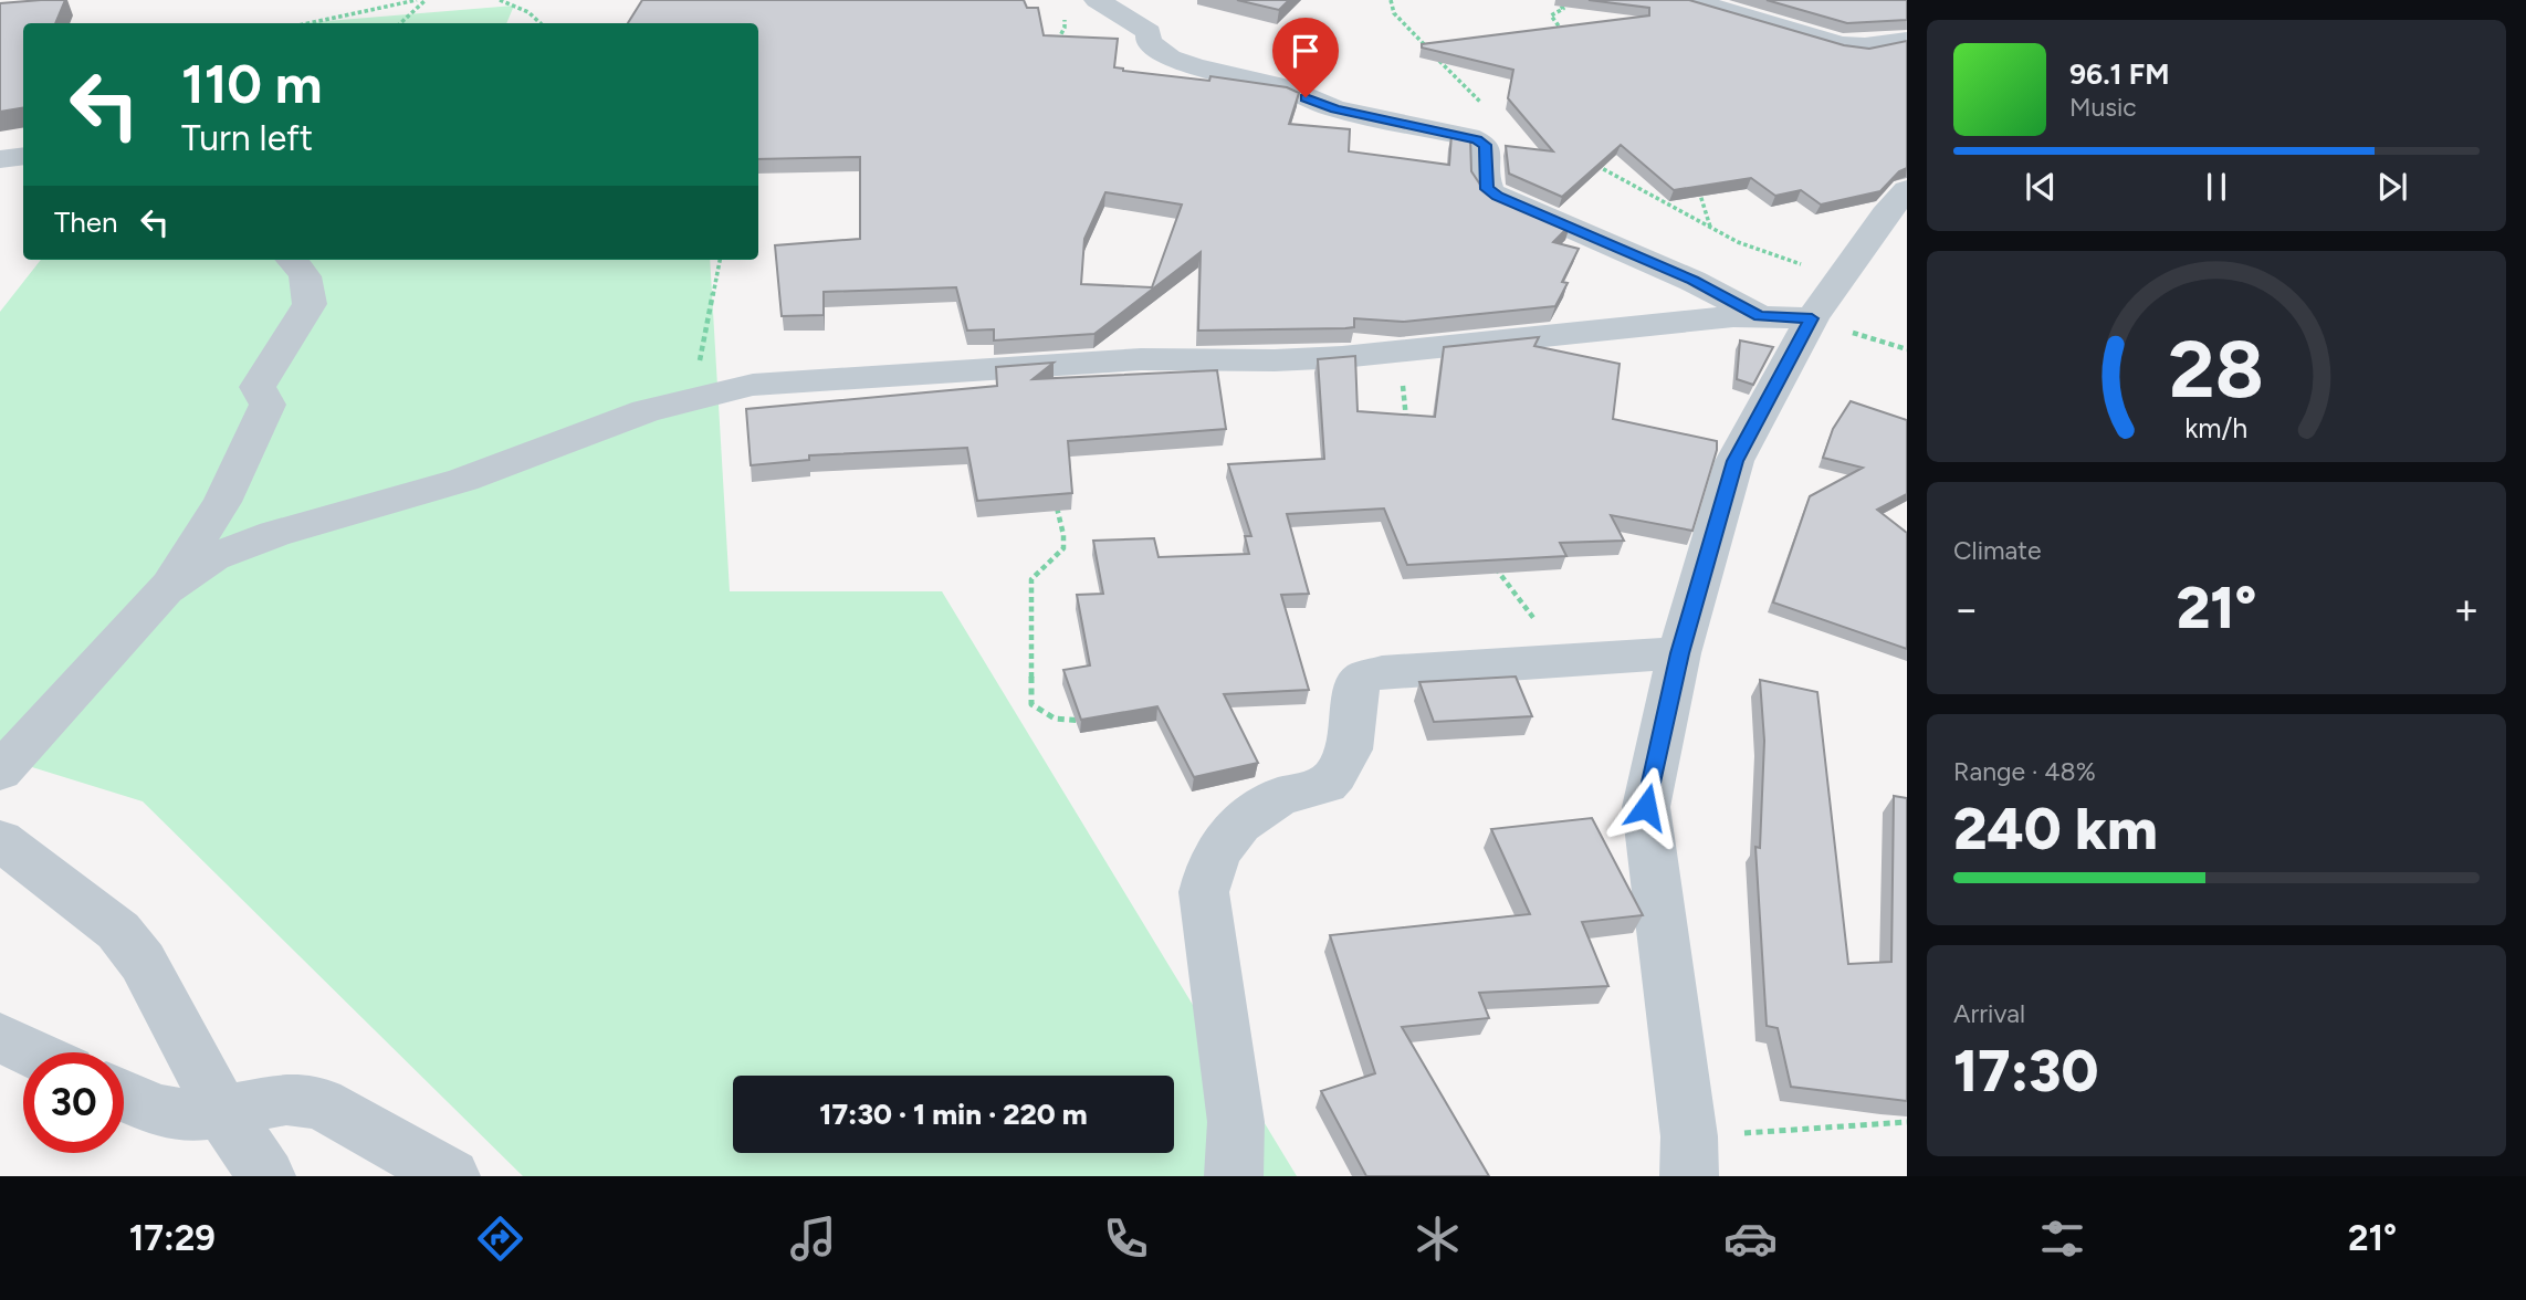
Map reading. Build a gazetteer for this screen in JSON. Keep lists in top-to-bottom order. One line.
{"page":{"turn":["110 m","Turn left"],"song":["96.1 FM","Music"],"then":"Then","tile":["Climate",["Range · 48%","240 km"],["Arrival","17:30"]],"heat":["−","21°","+"],"limit":"30","trip":"17:30 · 1 min · 220 m","tabs":["17:29","21°"],"gauge":["28","km/h"]}}
